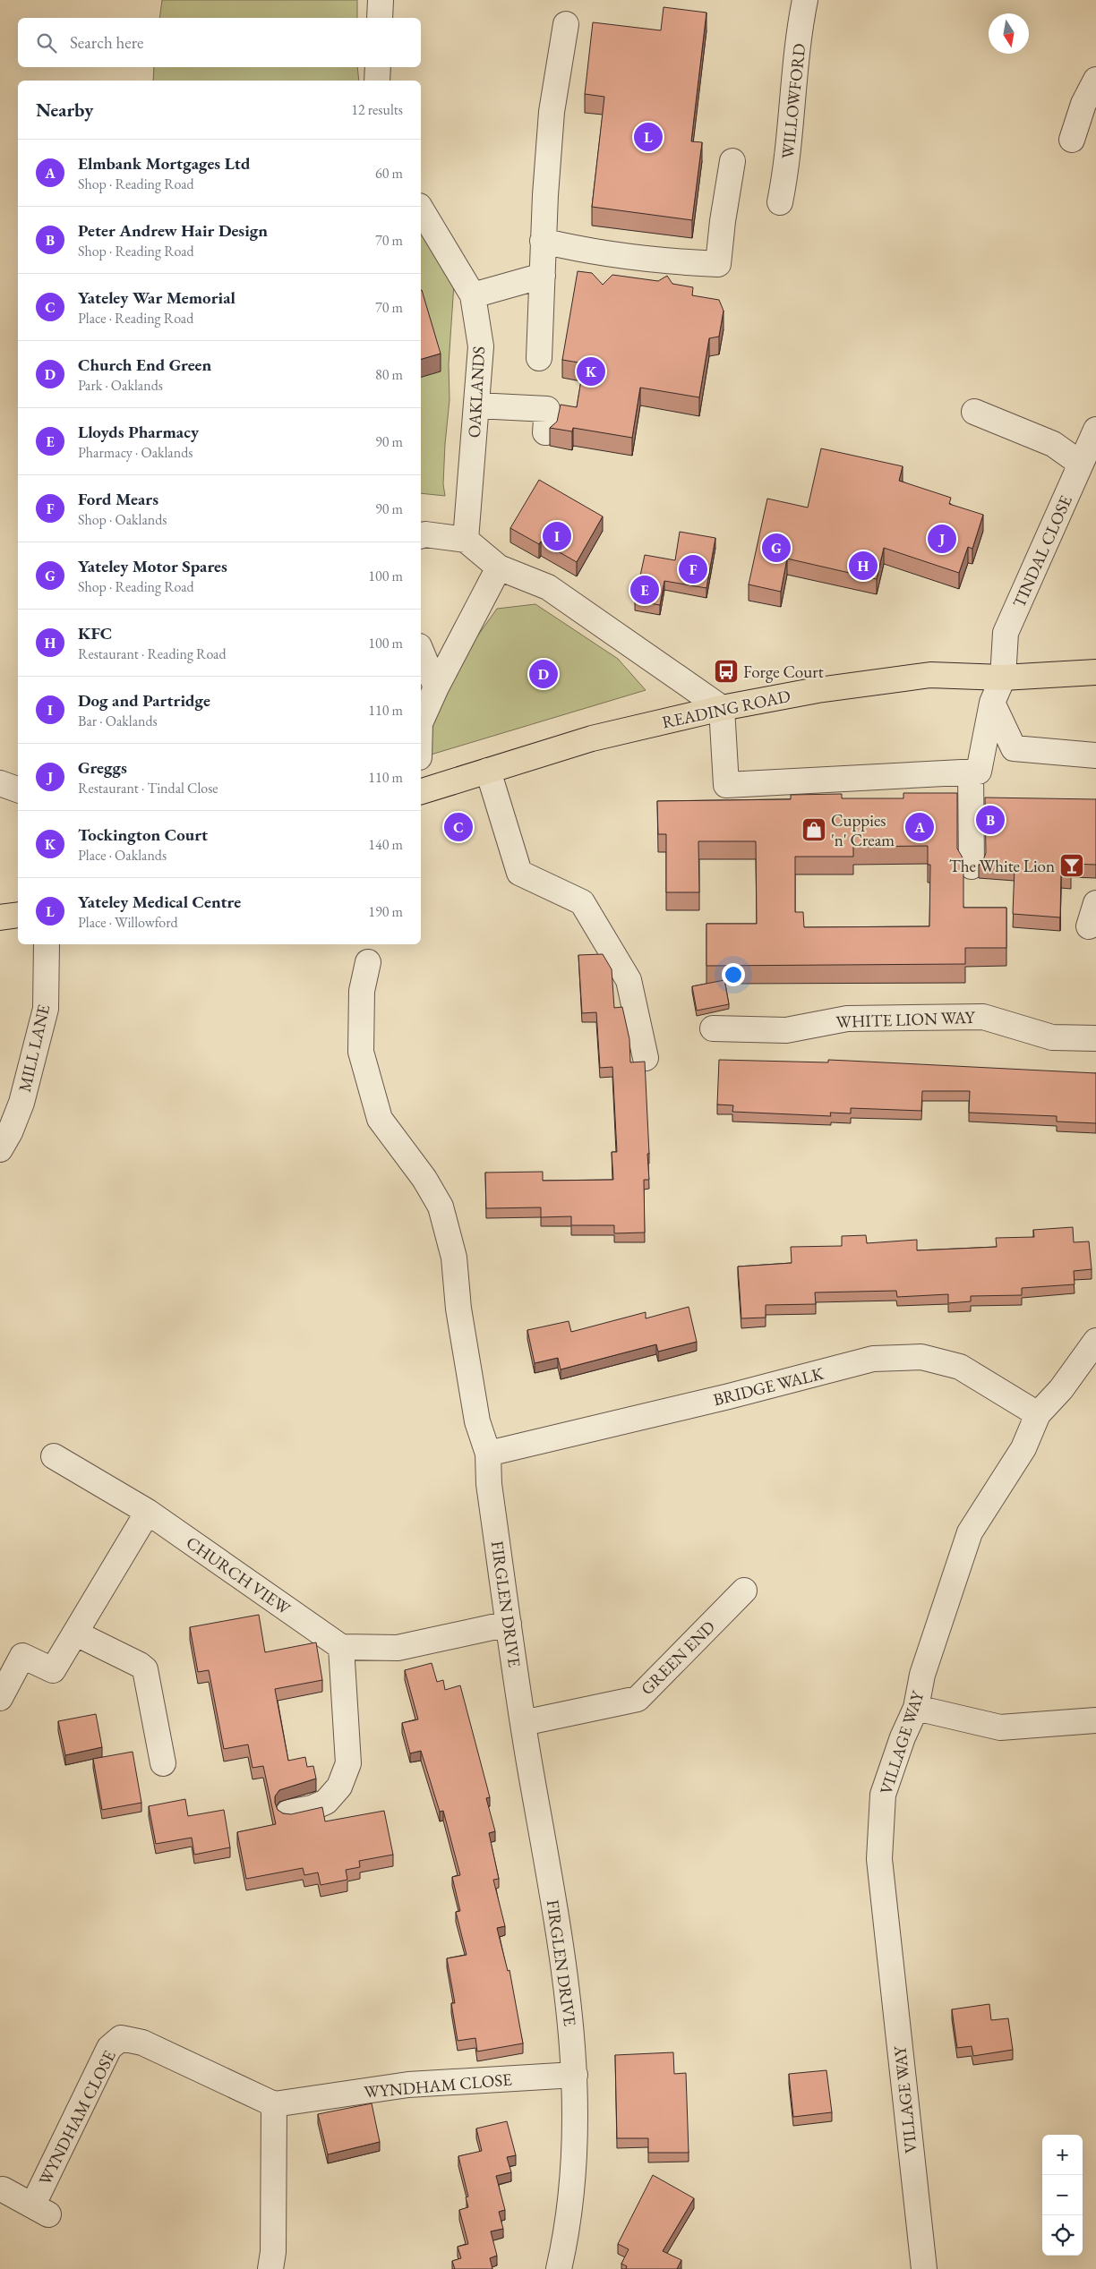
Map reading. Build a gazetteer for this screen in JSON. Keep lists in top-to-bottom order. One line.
{"streets":{"main road":["READING ROAD"],"street":["WILLOWFORD","OAKLANDS","TINDAL CLOSE","WHITE LION WAY","MILL LANE","BRIDGE WALK","CHURCH VIEW","FIRGLEN DRIVE","GREEN END","VILLAGE WAY","WYNDHAM CLOSE"]},"crossings":[["TINDAL CLOSE","READING ROAD"],["BRIDGE WALK","FIRGLEN DRIVE"],["BRIDGE WALK","VILLAGE WAY"],["FIRGLEN DRIVE","GREEN END"],["FIRGLEN DRIVE","WYNDHAM CLOSE"]],"places":{"bus stop":["Forge Court"],"shop":["Cuppies 'n' Cream"],"bar":["The White Lion"]},"north":"bottom","page":{"search":"Search here","heading":["Nearby","12 results"],"pins":["L","K","I","J","G","H","F","E","D","B","A","C"],"list":[{"mark":"A","name":"Elmbank Mortgages Ltd","note":"Shop · Reading Road","value":"60 m"},{"mark":"B","name":"Peter Andrew Hair Design","note":"Shop · Reading Road","value":"70 m"},{"mark":"C","name":"Yateley War Memorial","note":"Place · Reading Road","value":"70 m"},{"mark":"D","name":"Church End Green","note":"Park · Oaklands","value":"80 m"},{"mark":"E","name":"Lloyds Pharmacy","note":"Pharmacy · Oaklands","value":"90 m"},{"mark":"F","name":"Ford Mears","note":"Shop · Oaklands","value":"90 m"},{"mark":"G","name":"Yateley Motor Spares","note":"Shop · Reading Road","value":"100 m"},{"mark":"H","name":"KFC","note":"Restaurant · Reading Road","value":"100 m"},{"mark":"I","name":"Dog and Partridge","note":"Bar · Oaklands","value":"110 m"},{"mark":"J","name":"Greggs","note":"Restaurant · Tindal Close","value":"110 m"},{"mark":"K","name":"Tockington Court","note":"Place · Oaklands","value":"140 m"},{"mark":"L","name":"Yateley Medical Centre","note":"Place · Willowford","value":"190 m"}],"map_buttons":["+","−"]}}
